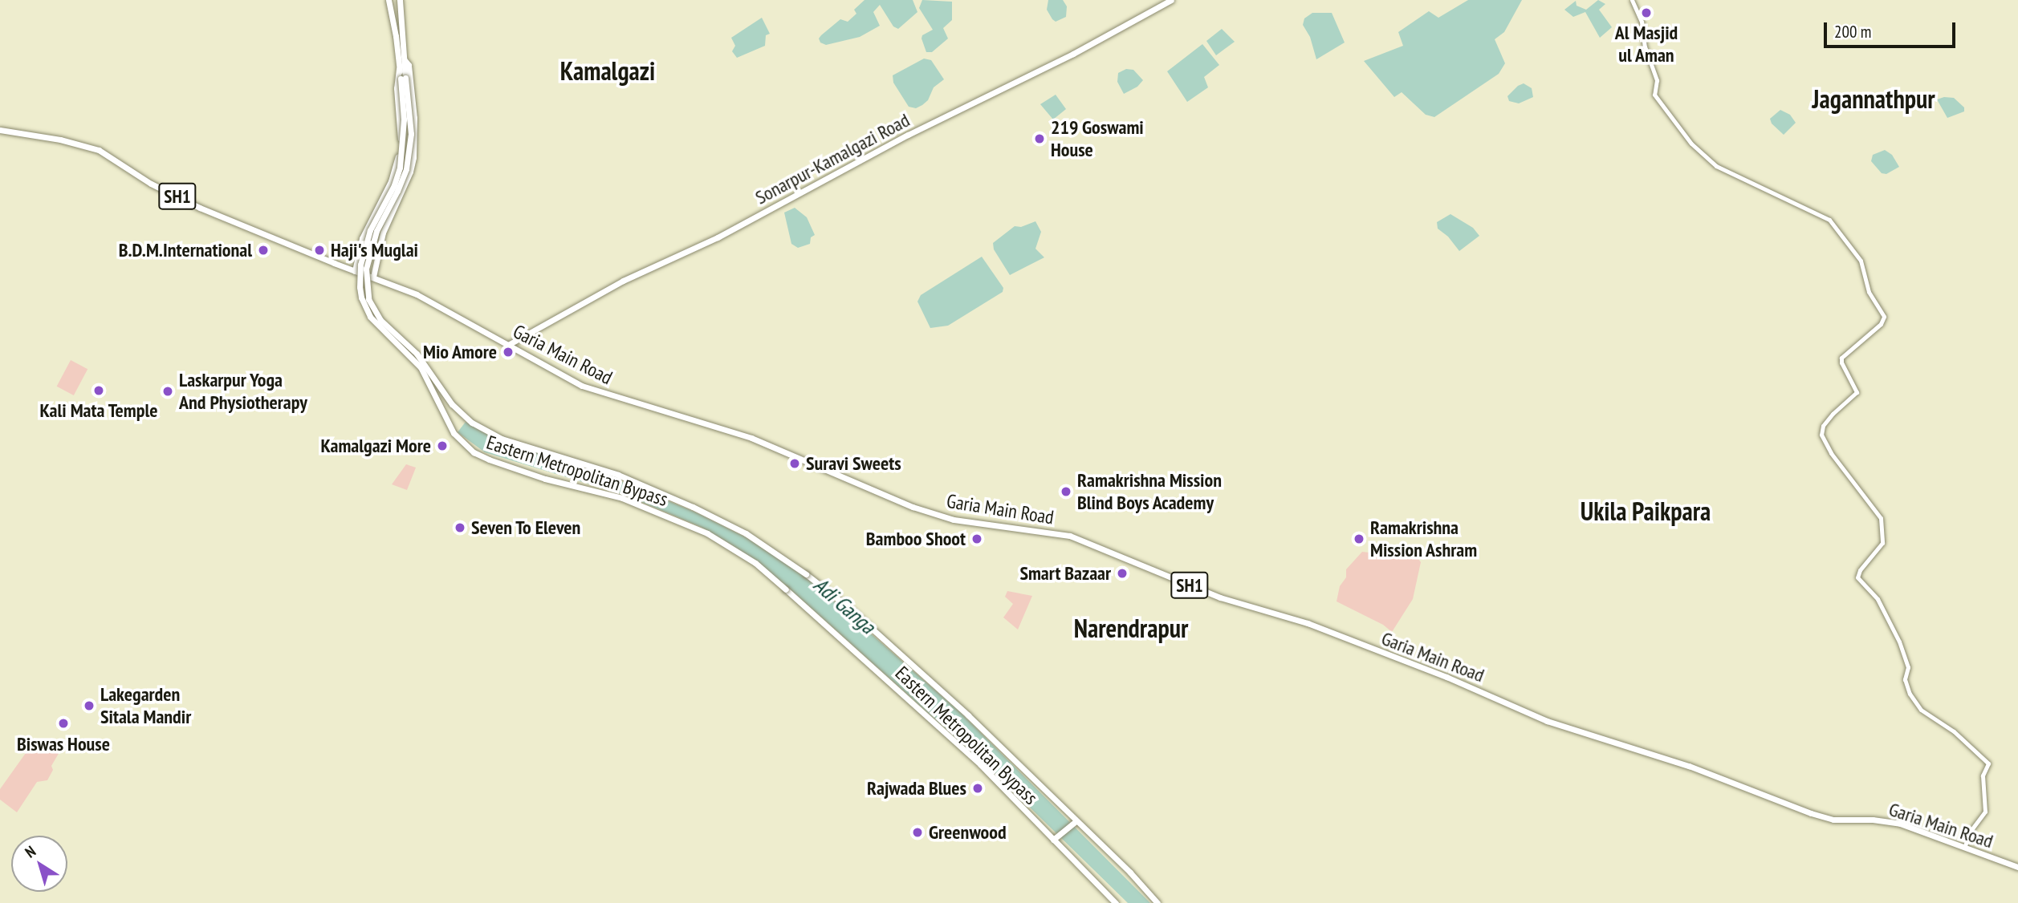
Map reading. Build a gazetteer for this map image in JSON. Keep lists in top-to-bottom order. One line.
{"streets":{"main road":["Sonarpur-Kamalgazi Road","SH1","Garia Main Road","Eastern Metropolitan Bypass"]},"crossings":[["Sonarpur-Kamalgazi Road","Garia Main Road"]],"districts":["Kamalgazi","Jagannathpur","Ukila Paikpara","Narendrapur"],"water":["Adi Ganga"],"places":["Al Masjid ul Aman","219 Goswami House","B.D.M.International","Haji's Muglai","Mio Amore","Kali Mata Temple","Laskarpur Yoga And Physiotherapy","Kamalgazi More","Suravi Sweets","Ramakrishna Mission Blind Boys Academy","Seven To Eleven","Bamboo Shoot","Ramakrishna Mission Ashram","Smart Bazaar","Lakegarden Sitala Mandir","Biswas House","Rajwada Blues","Greenwood"],"scale_bar":"200 m","north":"top left"}
